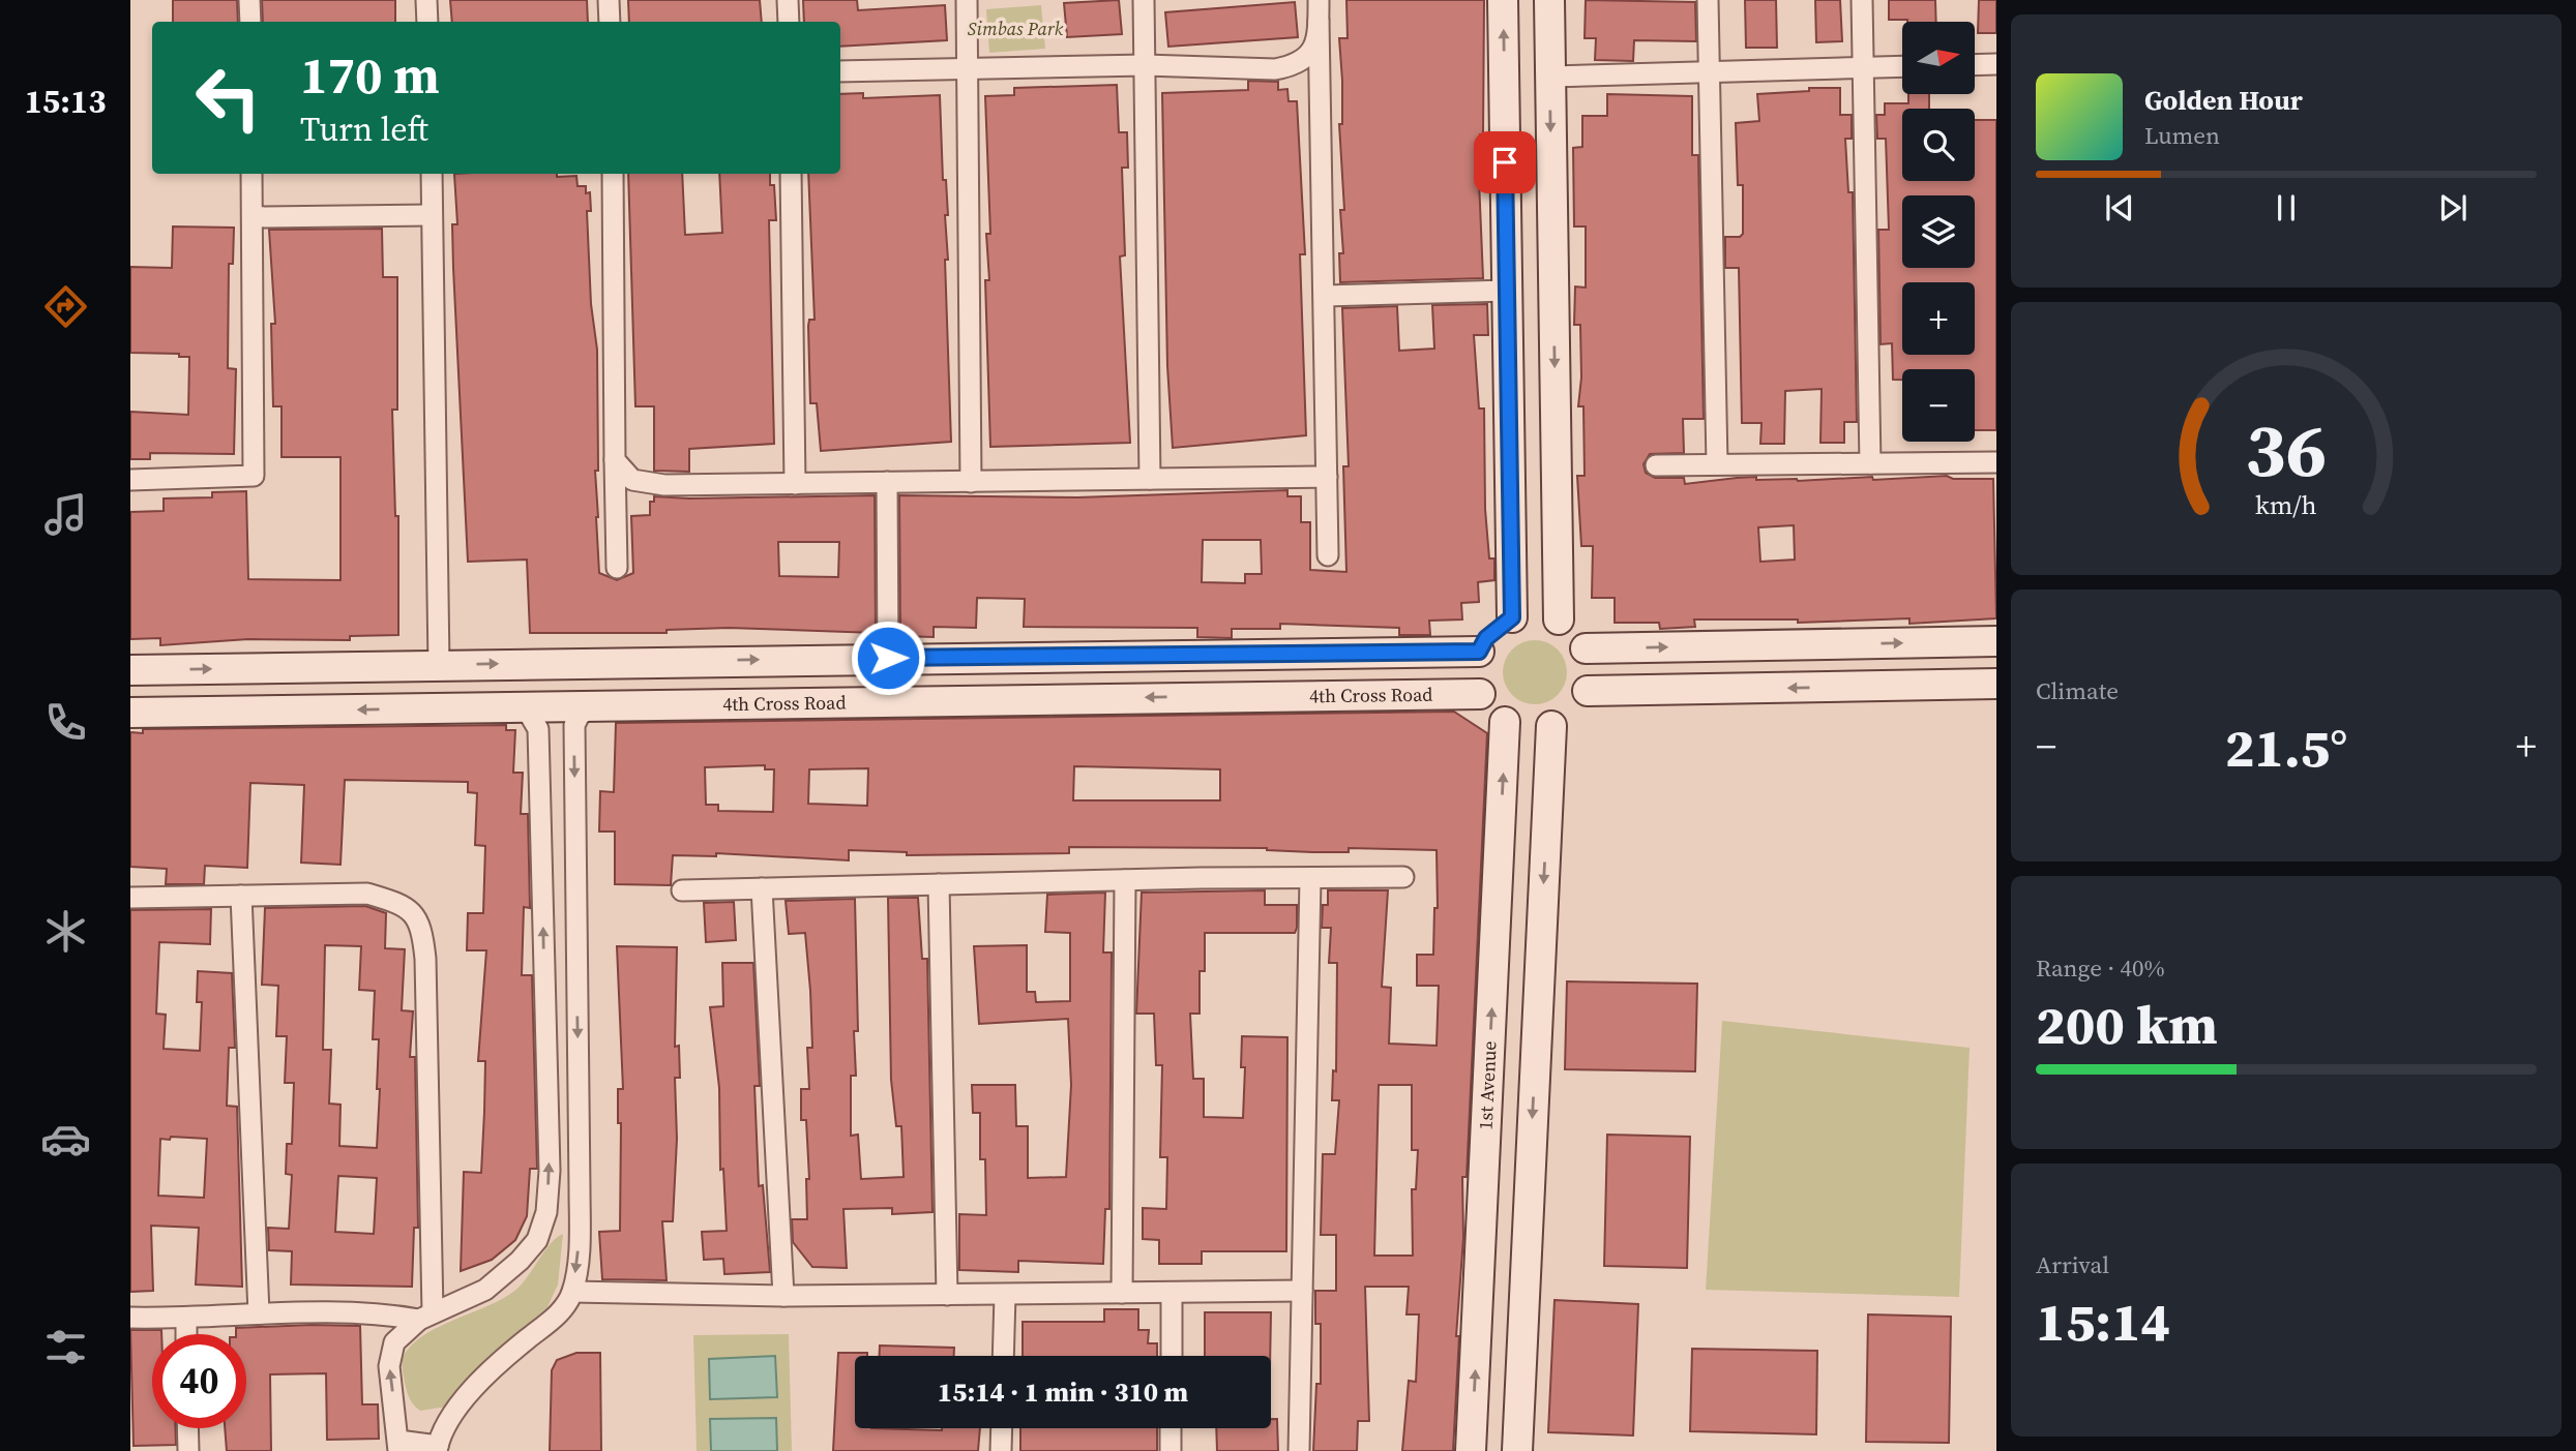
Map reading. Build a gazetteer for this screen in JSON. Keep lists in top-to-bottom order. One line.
{"streets":{"street":["4th Cross Road","1st Avenue"]},"crossings":[["4th Cross Road","1st Avenue"]],"parks":["Simbas Park"],"north":"right","page":{"tabs":"15:13","map_buttons":["+","−"],"turn":["170 m","Turn left"],"song":["Golden Hour","Lumen"],"tile":["Climate",["Range · 40%","200 km"],["Arrival","15:14"]],"heat":["−","21.5°","+"],"limit":"40","trip":"15:14 · 1 min · 310 m","gauge":["36","km/h"]}}
